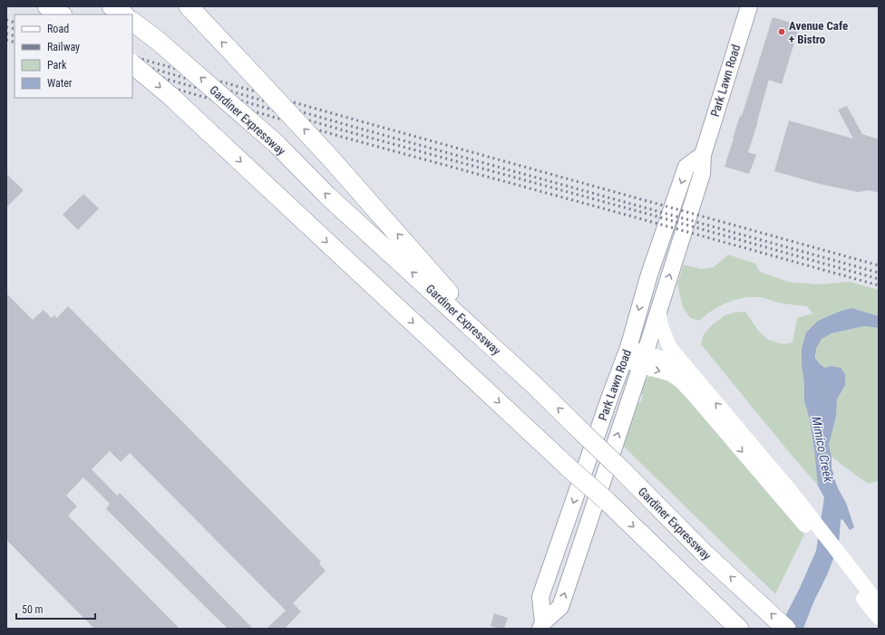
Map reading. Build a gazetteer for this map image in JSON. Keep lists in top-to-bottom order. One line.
{"streets":{"highway":["Gardiner Expressway"],"main road":["Park Lawn Road"]},"water":["Mimico Creek"],"places":["Avenue Cafe + Bistro"],"legend":["Road","Railway","Park","Water"],"scale_bar":"50 m"}
